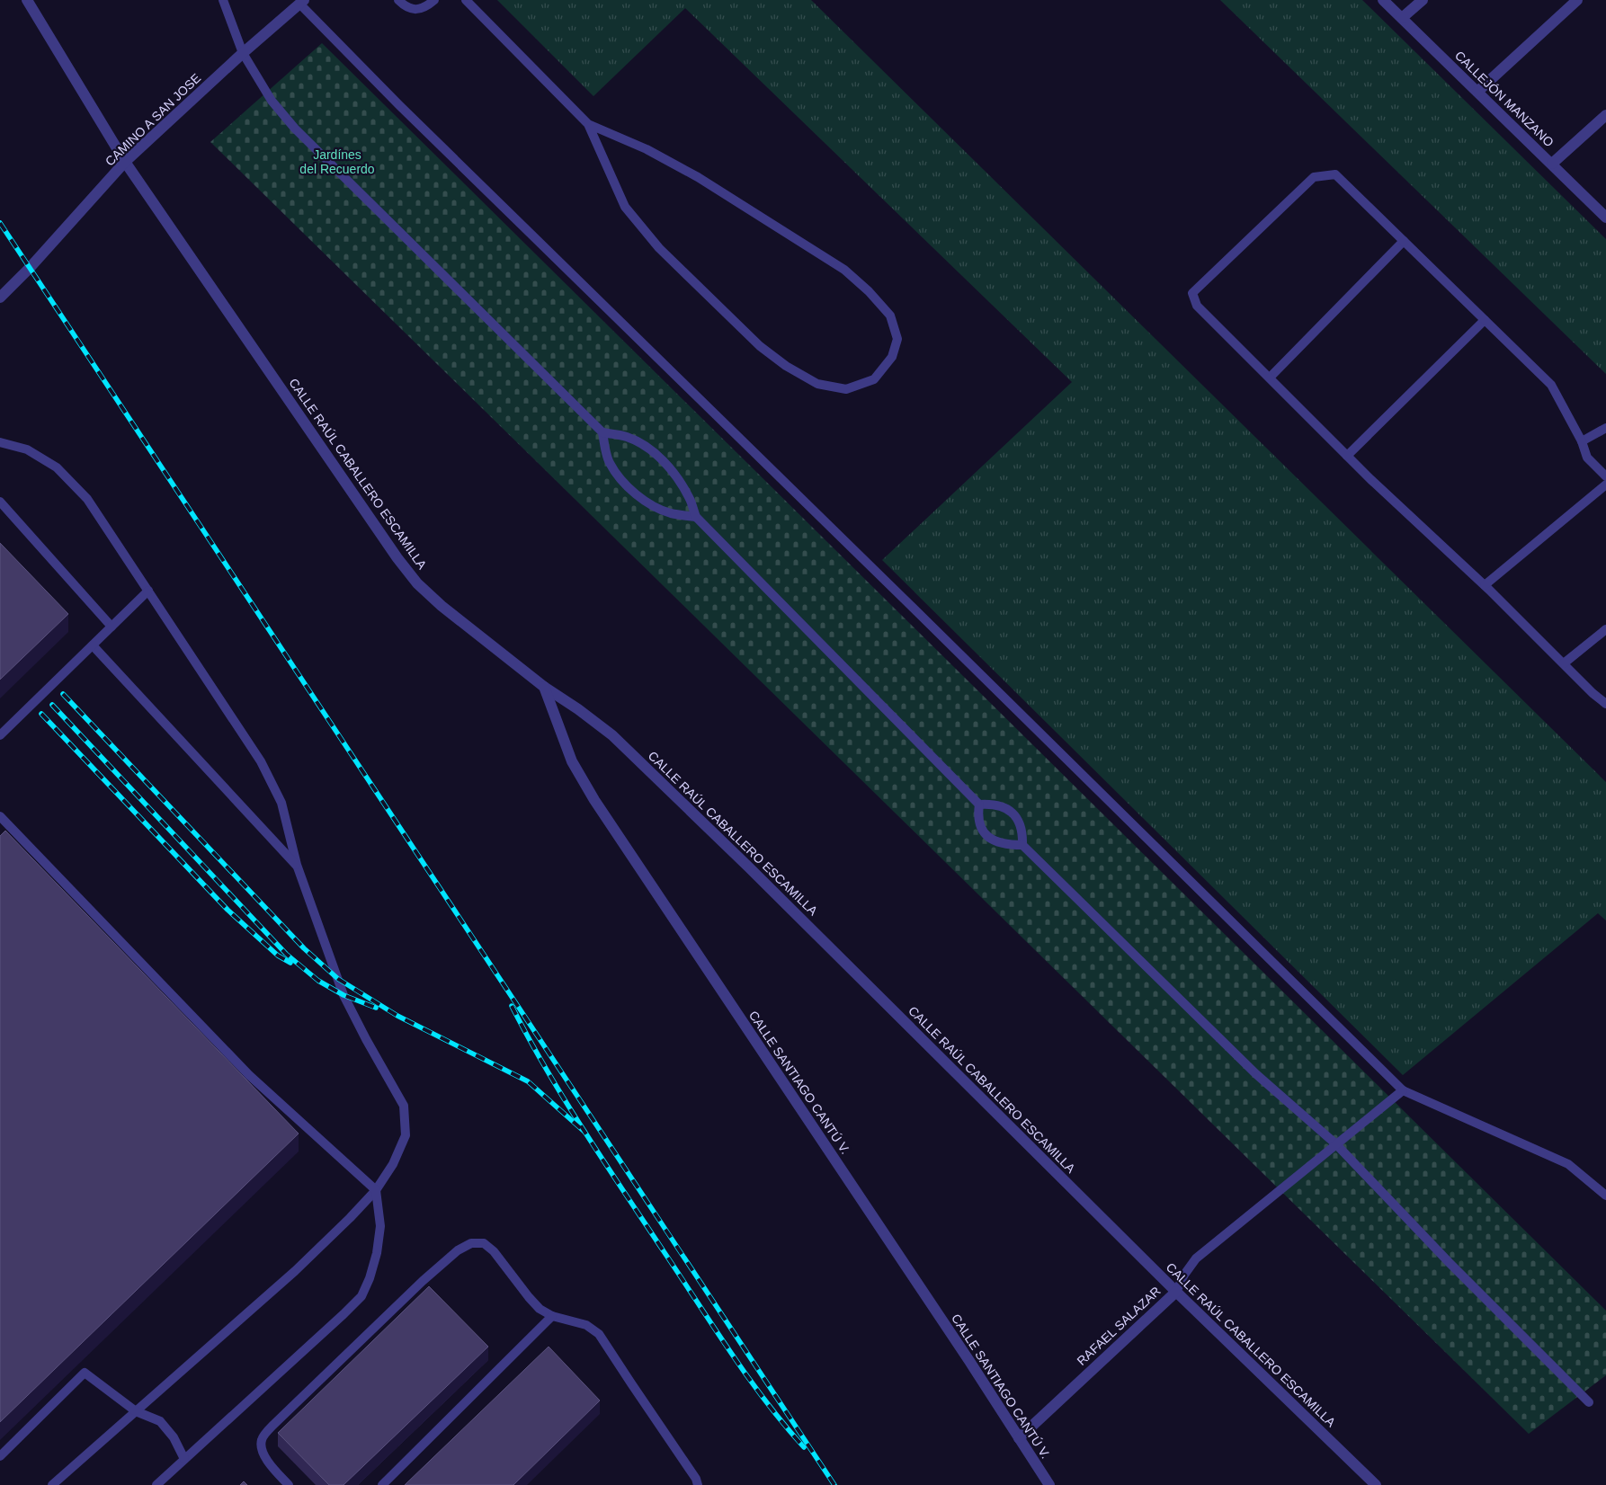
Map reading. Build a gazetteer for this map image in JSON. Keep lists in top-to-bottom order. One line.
{"streets":{"street":["CALLEJÓN MANZANO","CAMINO A SAN JOSE","CALLE RAÚL CABALLERO ESCAMILLA","CALLE SANTIAGO CANTÚ V.","RAFAEL SALAZAR"]},"crossings":[["CAMINO A SAN JOSE","CALLE RAÚL CABALLERO ESCAMILLA"],["CALLE RAÚL CABALLERO ESCAMILLA","CALLE SANTIAGO CANTÚ V."],["CALLE RAÚL CABALLERO ESCAMILLA","RAFAEL SALAZAR"],["CALLE SANTIAGO CANTÚ V.","RAFAEL SALAZAR"]],"parks":["Jardínes del Recuerdo"]}
